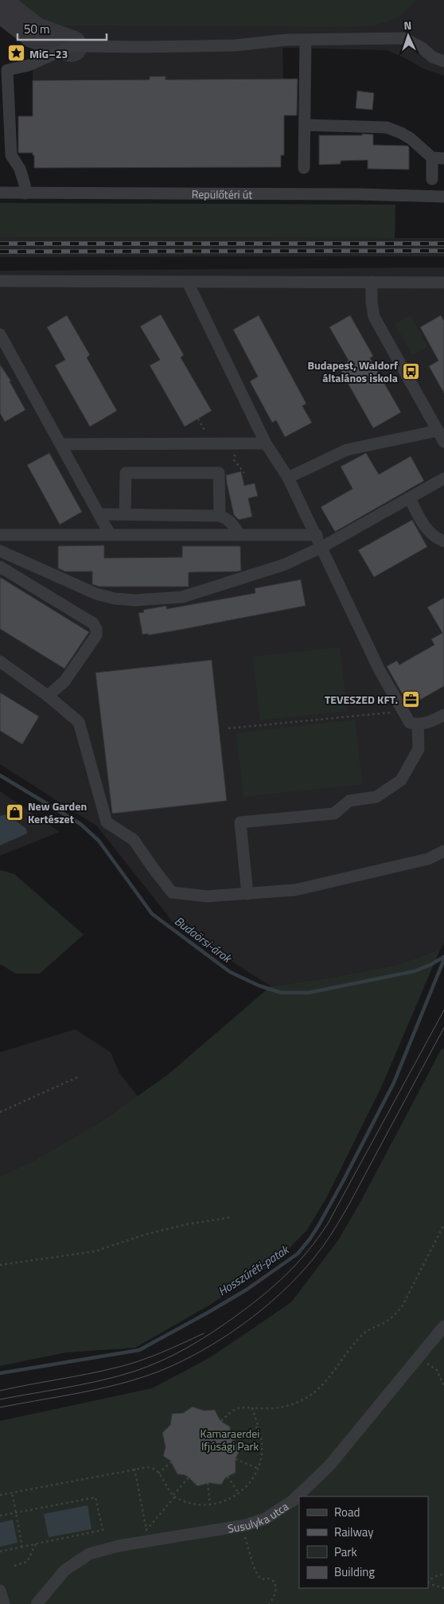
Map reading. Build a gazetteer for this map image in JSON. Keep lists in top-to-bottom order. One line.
{"streets":{"street":["Repülőtéri út","Susulyka utca"]},"water":["Budaörsi-árok","Hosszúréti-patak"],"parks":["Kamaraerdei Ifjúsági Park"],"places":{"place":["MiG–23"],"bus stop":["Budapest, Waldorf általános iskola"],"office":["TEVESZED KFT."],"shop":["New Garden Kertészet"]},"legend":["Road","Railway","Park","Building"],"scale_bar":"50 m","north":"top"}
